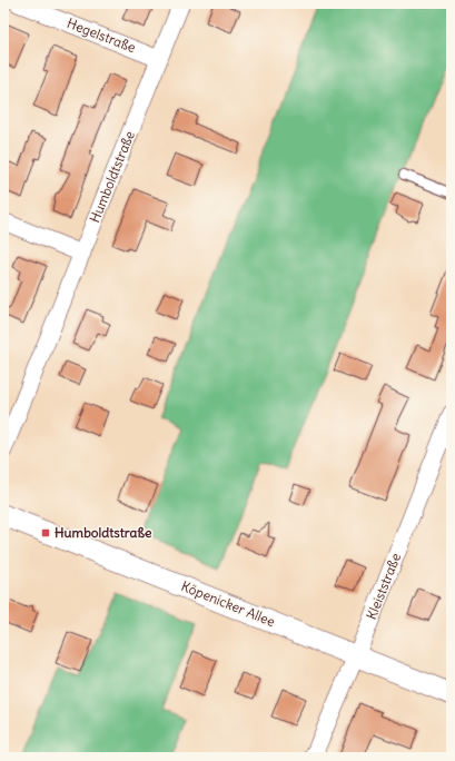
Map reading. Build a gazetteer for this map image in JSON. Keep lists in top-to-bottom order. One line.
{"streets":{"street":["Hegelstraße","Humboldtstraße","Kleiststraße","Köpenicker Allee"]},"crossings":[["Hegelstraße","Humboldtstraße"],["Kleiststraße","Köpenicker Allee"]],"places":{"transit":["Humboldtstraße"]}}
